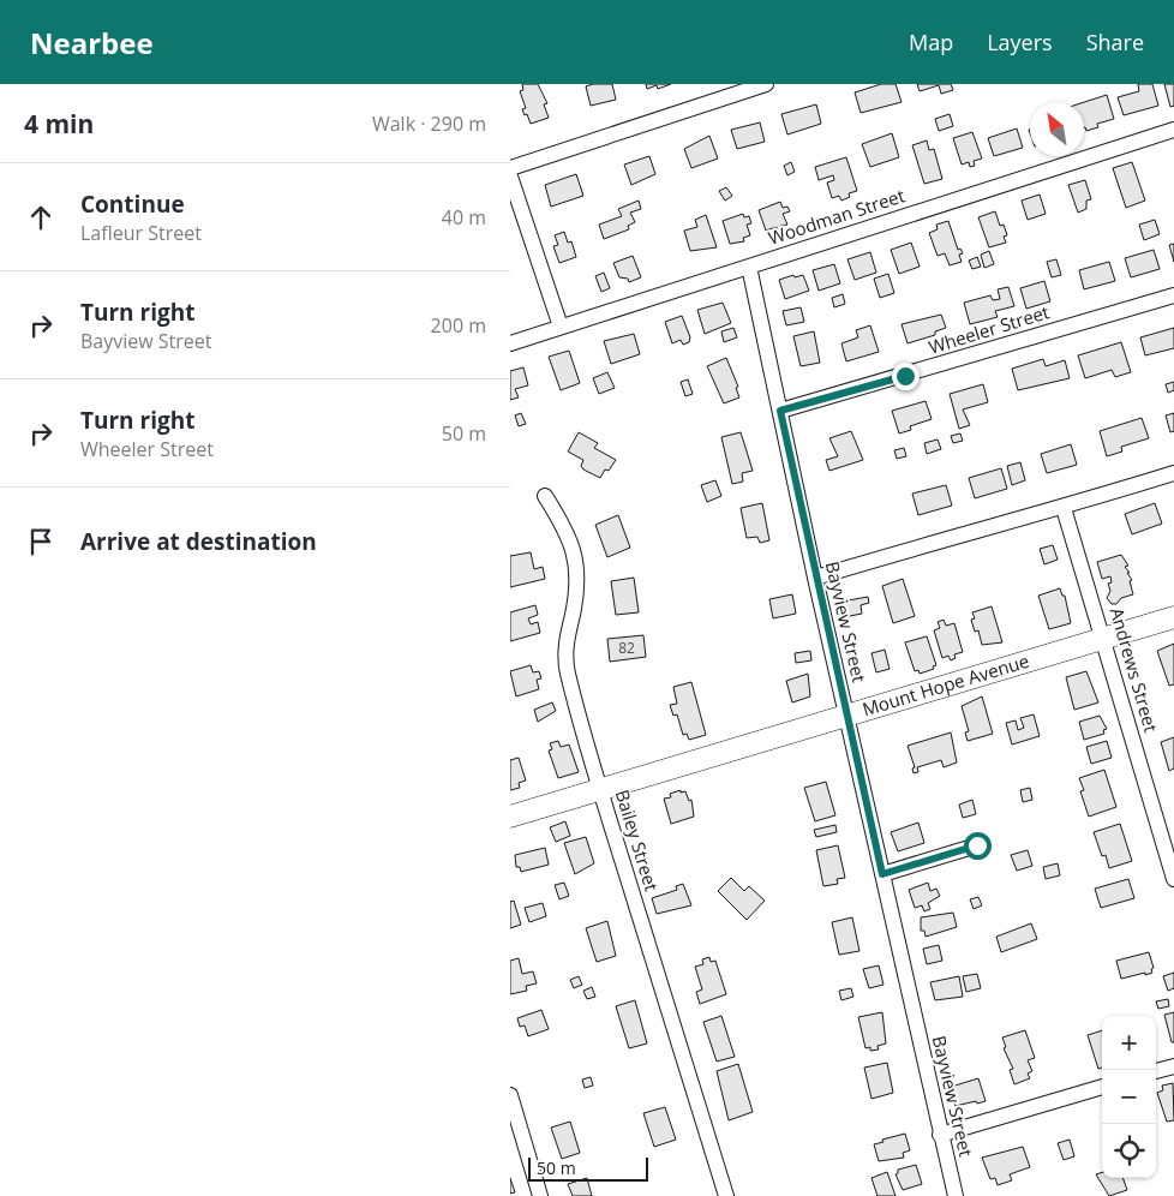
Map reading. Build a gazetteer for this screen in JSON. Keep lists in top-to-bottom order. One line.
{"streets":{"main road":["Mount Hope Avenue"],"street":["Woodman Street","Wheeler Street","Bayview Street","Andrews Street","Bailey Street"]},"crossings":[["Woodman Street","Bayview Street"],["Wheeler Street","Bayview Street"],["Bayview Street","Mount Hope Avenue"],["Andrews Street","Mount Hope Avenue"],["Mount Hope Avenue","Bailey Street"]],"house_numbers":["82"],"scale_bar":"50 m","north":"top left","page":{"header":"Nearbee","nav":["Map","Layers","Share"],"heading":["4 min","Walk · 290 m"],"list":[["Continue","Lafleur Street","40 m"],["Turn right","Bayview Street","200 m"],["Turn right","Wheeler Street","50 m"],"Arrive at destination"],"map_buttons":["+","−"],"scale":"50 m"}}
